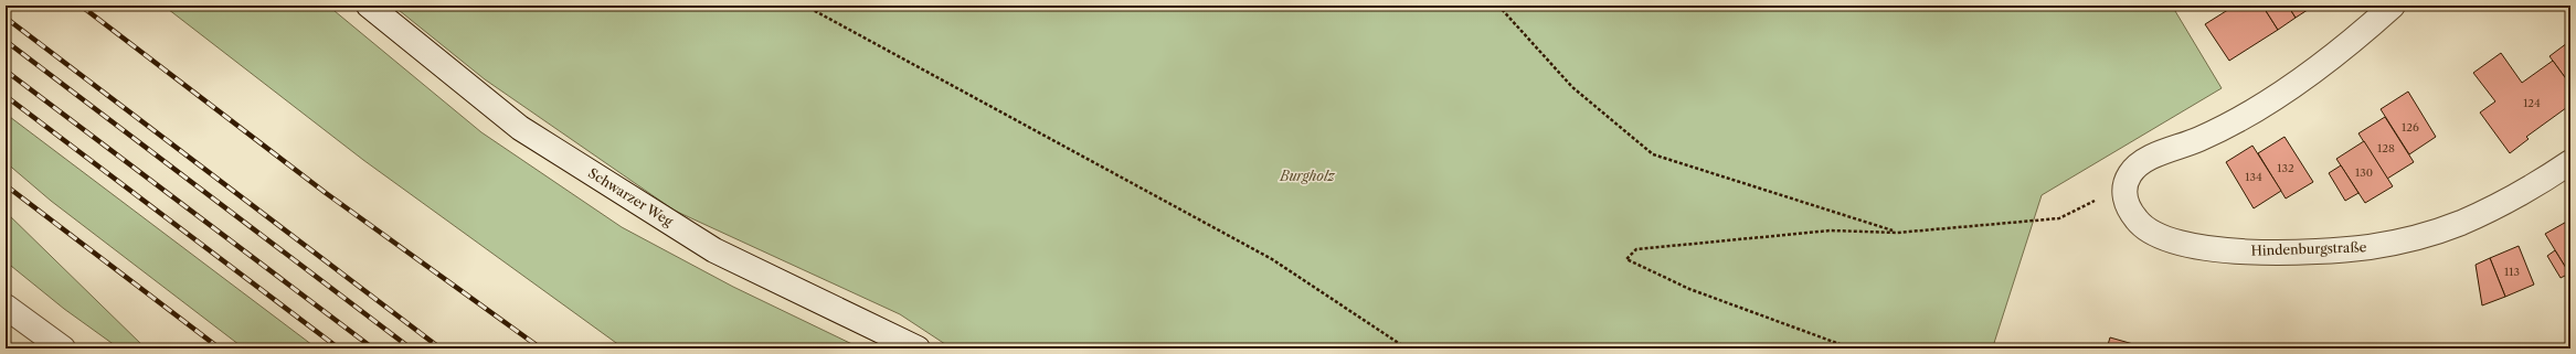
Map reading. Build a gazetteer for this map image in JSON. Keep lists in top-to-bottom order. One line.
{"streets":{"street":["Schwarzer Weg","Hindenburgstraße"]},"parks":["Burgholz"],"house_numbers":["124","126","128","132","130","134","113"]}
